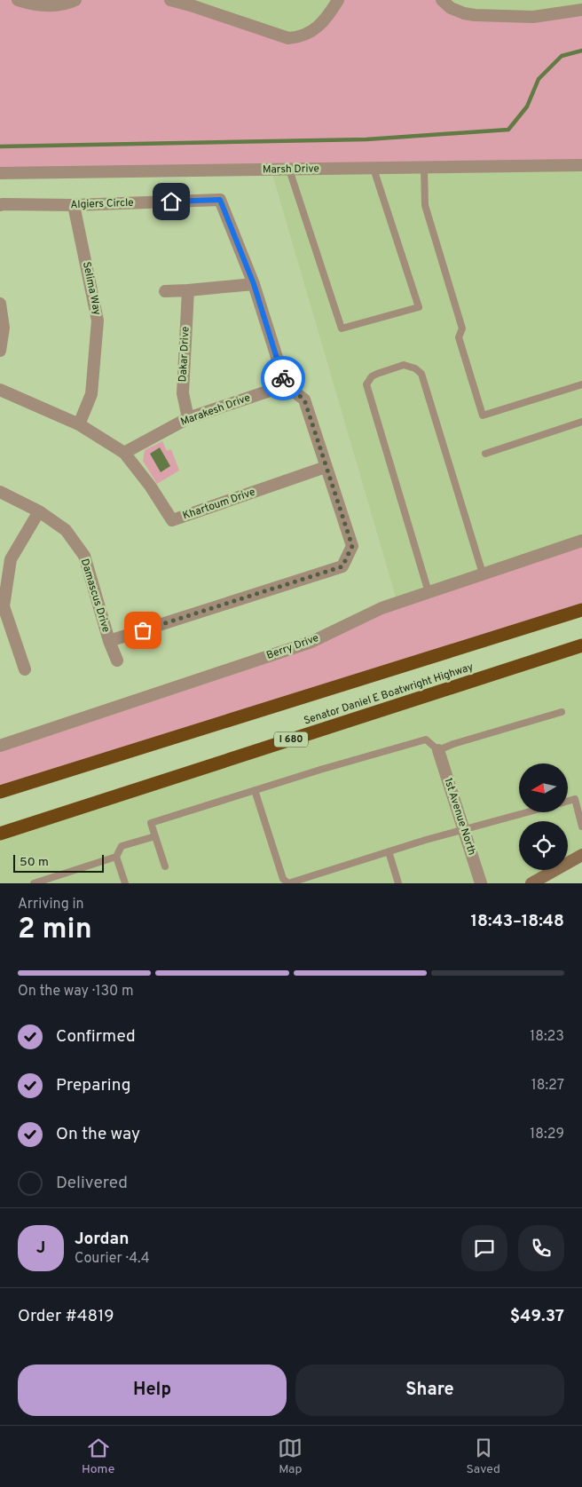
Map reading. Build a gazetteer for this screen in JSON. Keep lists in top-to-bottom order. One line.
{"streets":{"highway":["Senator Daniel E Boatwright Highway","I 680"],"street":["Marsh Drive","Algiers Circle","Selima Way","Dakar Drive","Marakesh Drive","Khartoum Drive","Damascus Drive","Berry Drive","1st Avenue North"]},"crossings":[["Algiers Circle","Selima Way"],["Algiers Circle","Marakesh Drive"],["Selima Way","Khartoum Drive"],["Dakar Drive","Marakesh Drive"],["Marakesh Drive","Khartoum Drive"]],"scale_bar":"50 m","north":"left","page":{"scale":"50 m","heading":["2 min","Arriving in","18:43–18:48"],"panel":["Jordan","Courier · 4.4","Order #4819","$49.37"],"bar":"On the way · 130 m","list":[["Confirmed","18:23"],["Preparing","18:27"],["On the way","18:29"],"Delivered"],"round":"J","buttons":["Help","Share"],"tabs":["Home","Map","Saved"]}}
